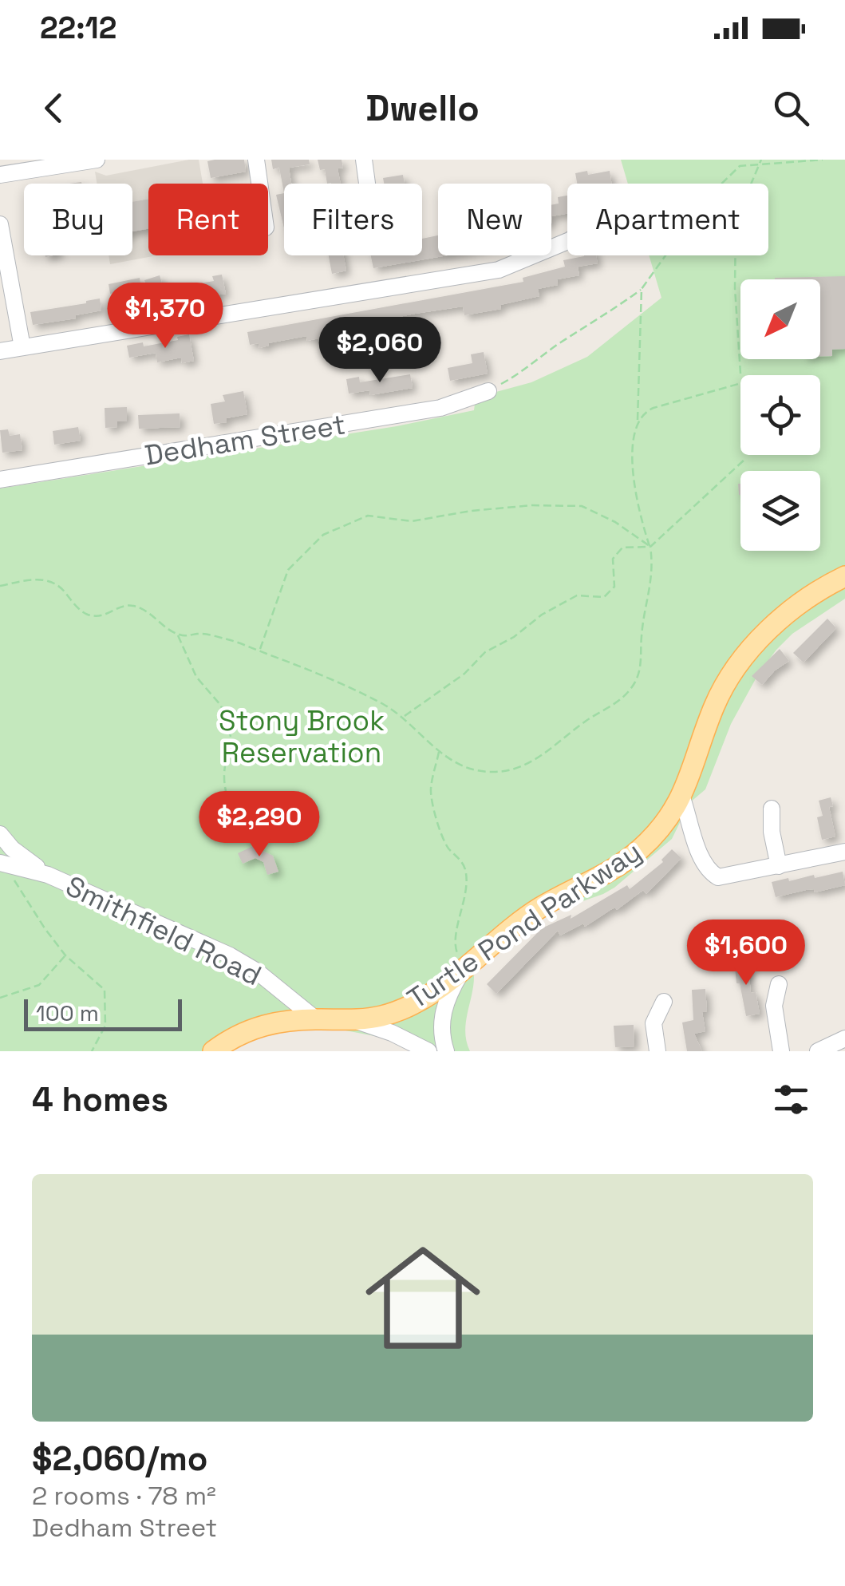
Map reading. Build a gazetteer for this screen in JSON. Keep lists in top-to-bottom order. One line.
{"streets":{"main road":["Turtle Pond Parkway"],"street":["Dedham Street","Smithfield Road"]},"crossings":[["Turtle Pond Parkway","Smithfield Road"]],"parks":["Stony Brook Reservation"],"scale_bar":"100 m","north":"bottom left","page":{"status":"22:12","header":"Dwello","chip":["Buy","Rent","Filters","New","Apartment"],"price":["$1,370","$2,060","$2,290","$1,600"],"scale":"100 m","heading":"4 homes","list":[{"name":"$2,060/mo","note":"2 rooms · 78 m² · Dedham Street"}]}}
